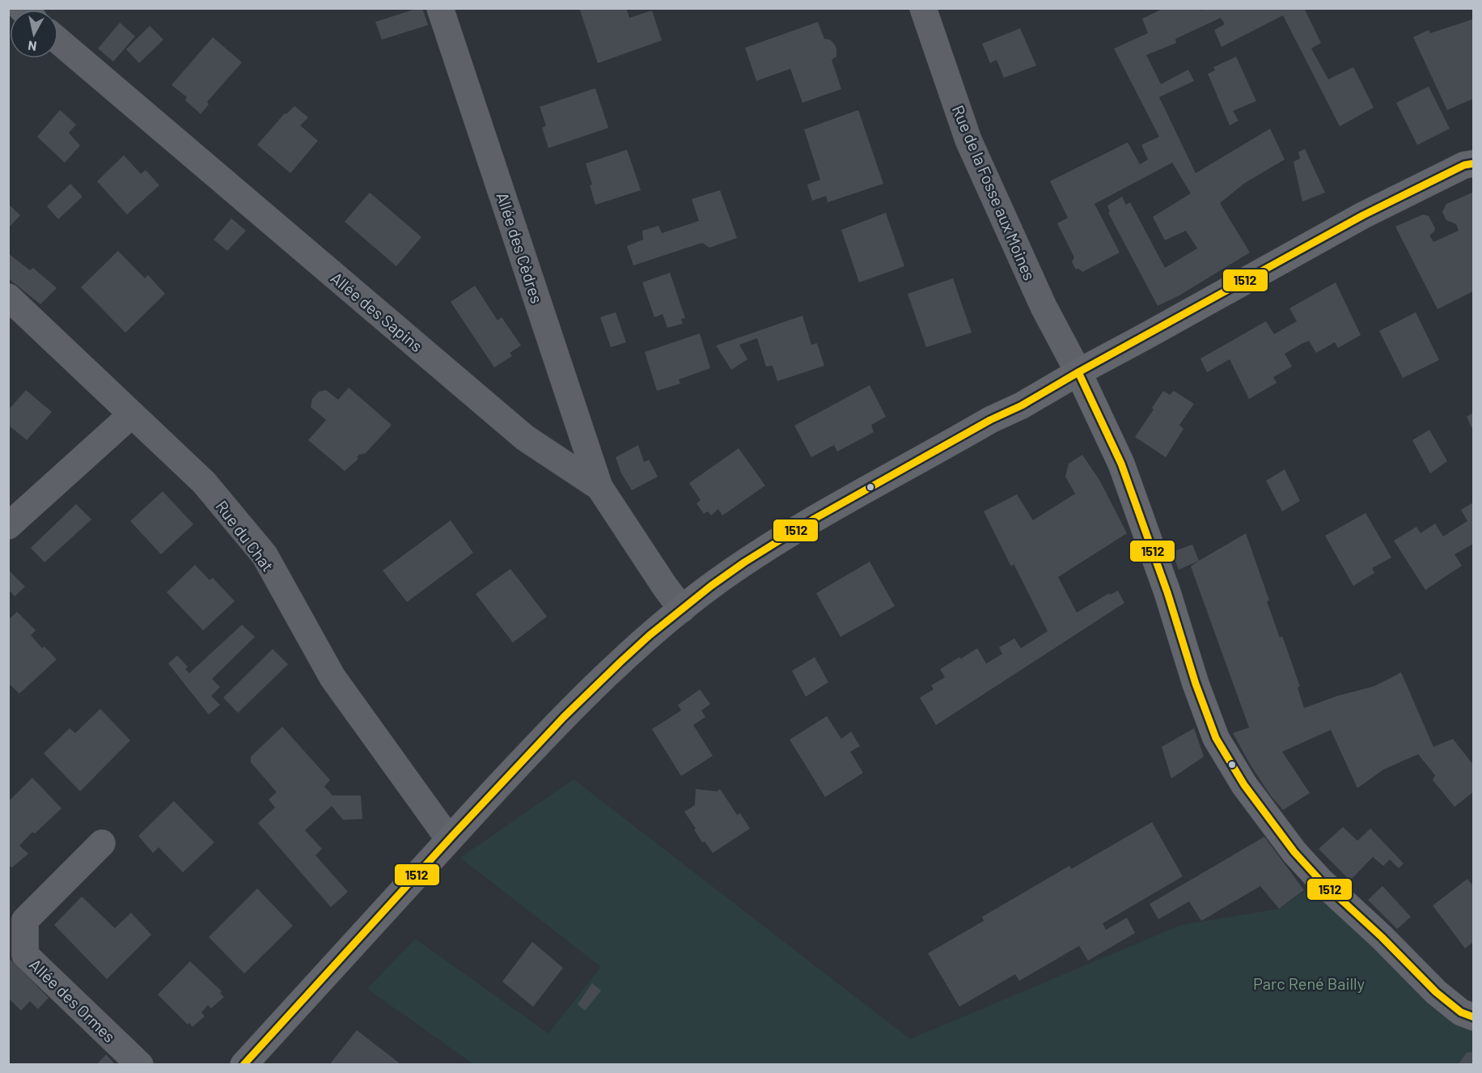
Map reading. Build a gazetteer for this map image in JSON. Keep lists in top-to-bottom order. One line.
{"streets":{"street":["Rue de la Fosse aux Moines","Allée des Cèdres","Allée des Sapins","Rue du Chat","Allée des Ormes"]},"crossings":[["Allée des Cèdres","Allée des Sapins"]],"parks":["Parc René Bailly"],"lines":["transit line 1512"],"north":"bottom"}
